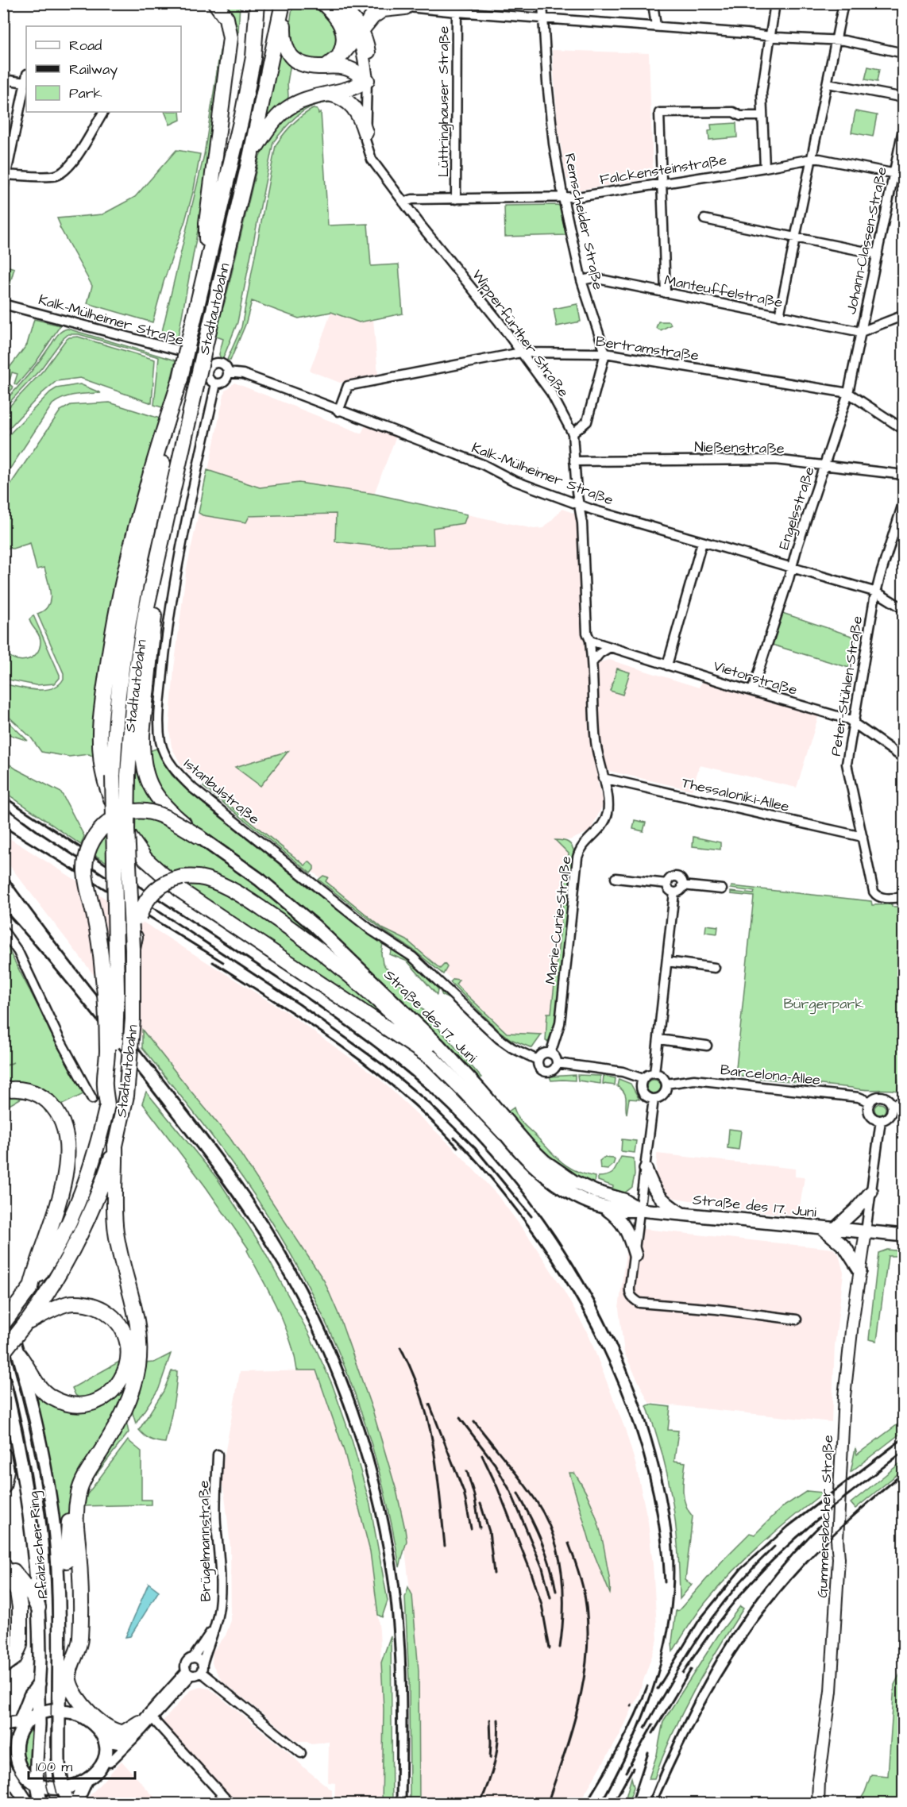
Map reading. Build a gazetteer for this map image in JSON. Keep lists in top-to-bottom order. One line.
{"streets":{"highway":["Stadtautobahn"],"main road":["Straße des 17. Juni","Pfälzischer Ring"],"street":["Lüttringhauser Straße","Falckensteinstraße","Remscheider Straße","Johann-Classen-Straße","Manteuffelstraße","Kalk-Mülheimer Straße","Wipperfürther Straße","Bertramstraße","Nießenstraße","Engelsstraße","Vietorstraße","Peter-Stühlen-Straße","Istanbulstraße","Thessaloniki-Allee","Marie-Curie-Straße","Barcelona-Allee","Gummersbacher Straße","Brügelmannstraße"]},"crossings":[["Lüttringhauser Straße","Falckensteinstraße"],["Falckensteinstraße","Remscheider Straße"],["Falckensteinstraße","Johann-Classen-Straße"],["Falckensteinstraße","Wipperfürther Straße"],["Remscheider Straße","Manteuffelstraße"],["Remscheider Straße","Bertramstraße"],["Johann-Classen-Straße","Manteuffelstraße"],["Johann-Classen-Straße","Engelsstraße"],["Manteuffelstraße","Engelsstraße"],["Kalk-Mülheimer Straße","Wipperfürther Straße"],["Kalk-Mülheimer Straße","Bertramstraße"],["Kalk-Mülheimer Straße","Engelsstraße"],["Kalk-Mülheimer Straße","Peter-Stühlen-Straße"],["Kalk-Mülheimer Straße","Istanbulstraße"],["Wipperfürther Straße","Bertramstraße"],["Wipperfürther Straße","Nießenstraße"],["Wipperfürther Straße","Vietorstraße"],["Wipperfürther Straße","Thessaloniki-Allee"],["Wipperfürther Straße","Marie-Curie-Straße"],["Bertramstraße","Engelsstraße"],["Nießenstraße","Engelsstraße"],["Engelsstraße","Vietorstraße"],["Vietorstraße","Peter-Stühlen-Straße"],["Peter-Stühlen-Straße","Thessaloniki-Allee"],["Istanbulstraße","Marie-Curie-Straße"],["Straße des 17. Juni","Gummersbacher Straße"]],"parks":["Bürgerpark"],"legend":["Road","Railway","Park"],"scale_bar":"100 m"}
